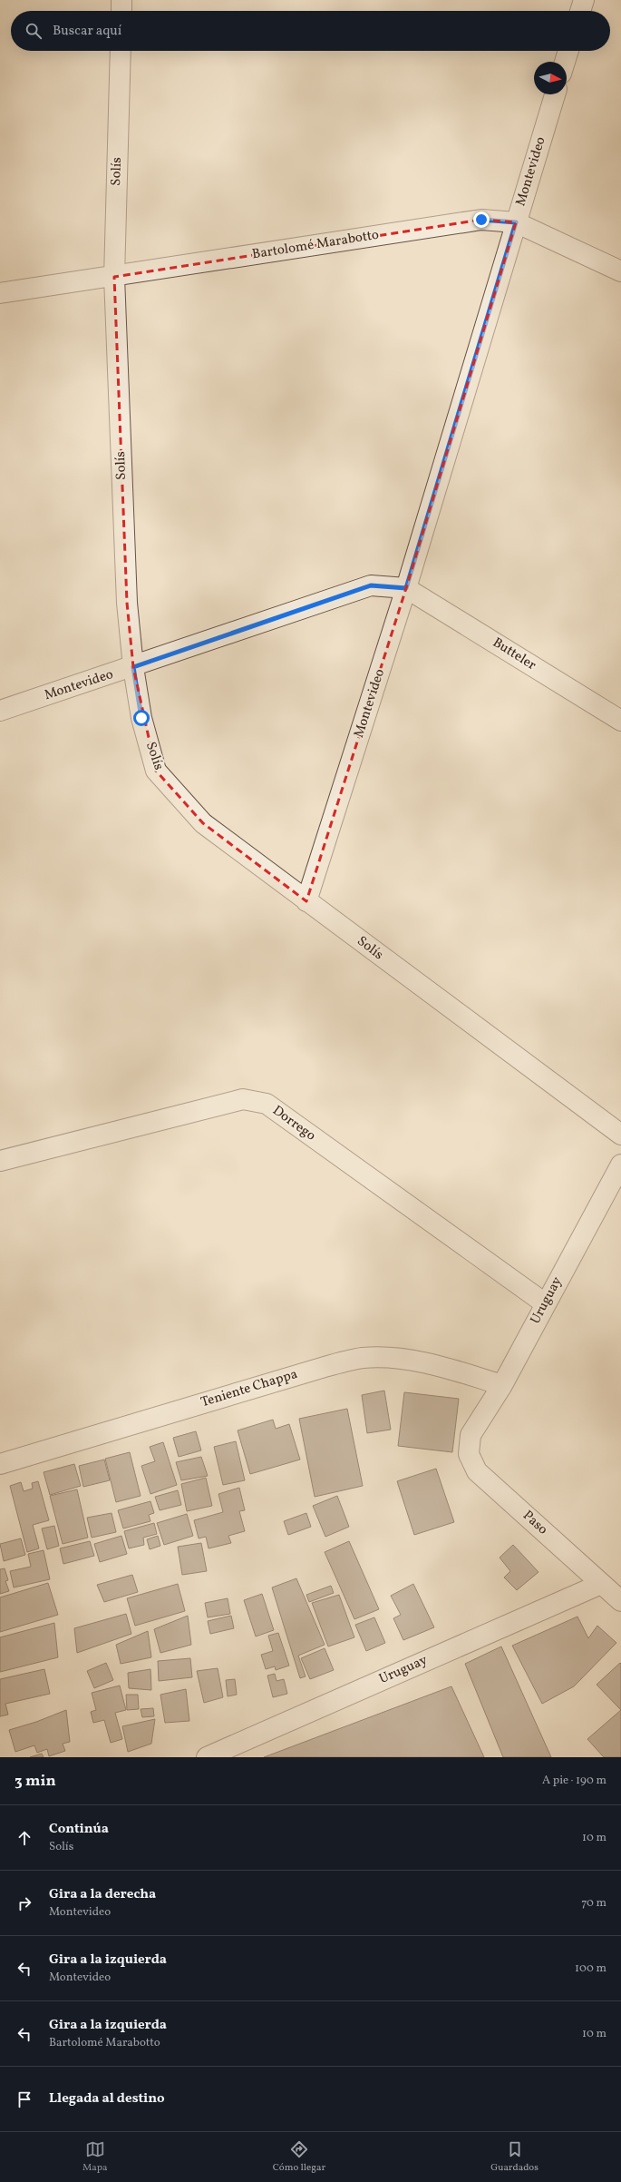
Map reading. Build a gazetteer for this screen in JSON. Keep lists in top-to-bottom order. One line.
{"streets":{"street":["Solís","Montevideo","Bartolomé Marabotto","Butteler","Dorrego","Uruguay","Teniente Chappa","Paso"]},"crossings":[["Solís","Montevideo"],["Solís","Bartolomé Marabotto"],["Montevideo","Bartolomé Marabotto"],["Montevideo","Butteler"],["Dorrego","Uruguay"],["Uruguay","Teniente Chappa"],["Uruguay","Paso"]],"north":"right","page":{"search":"Buscar aquí","heading":["3 min","A pie · 190 m"],"list":[["Continúa","Solís","10 m"],["Gira a la derecha","Montevideo","70 m"],["Gira a la izquierda","Montevideo","100 m"],["Gira a la izquierda","Bartolomé Marabotto","10 m"],"Llegada al destino"],"nav":["Mapa","Cómo llegar","Guardados"]}}
